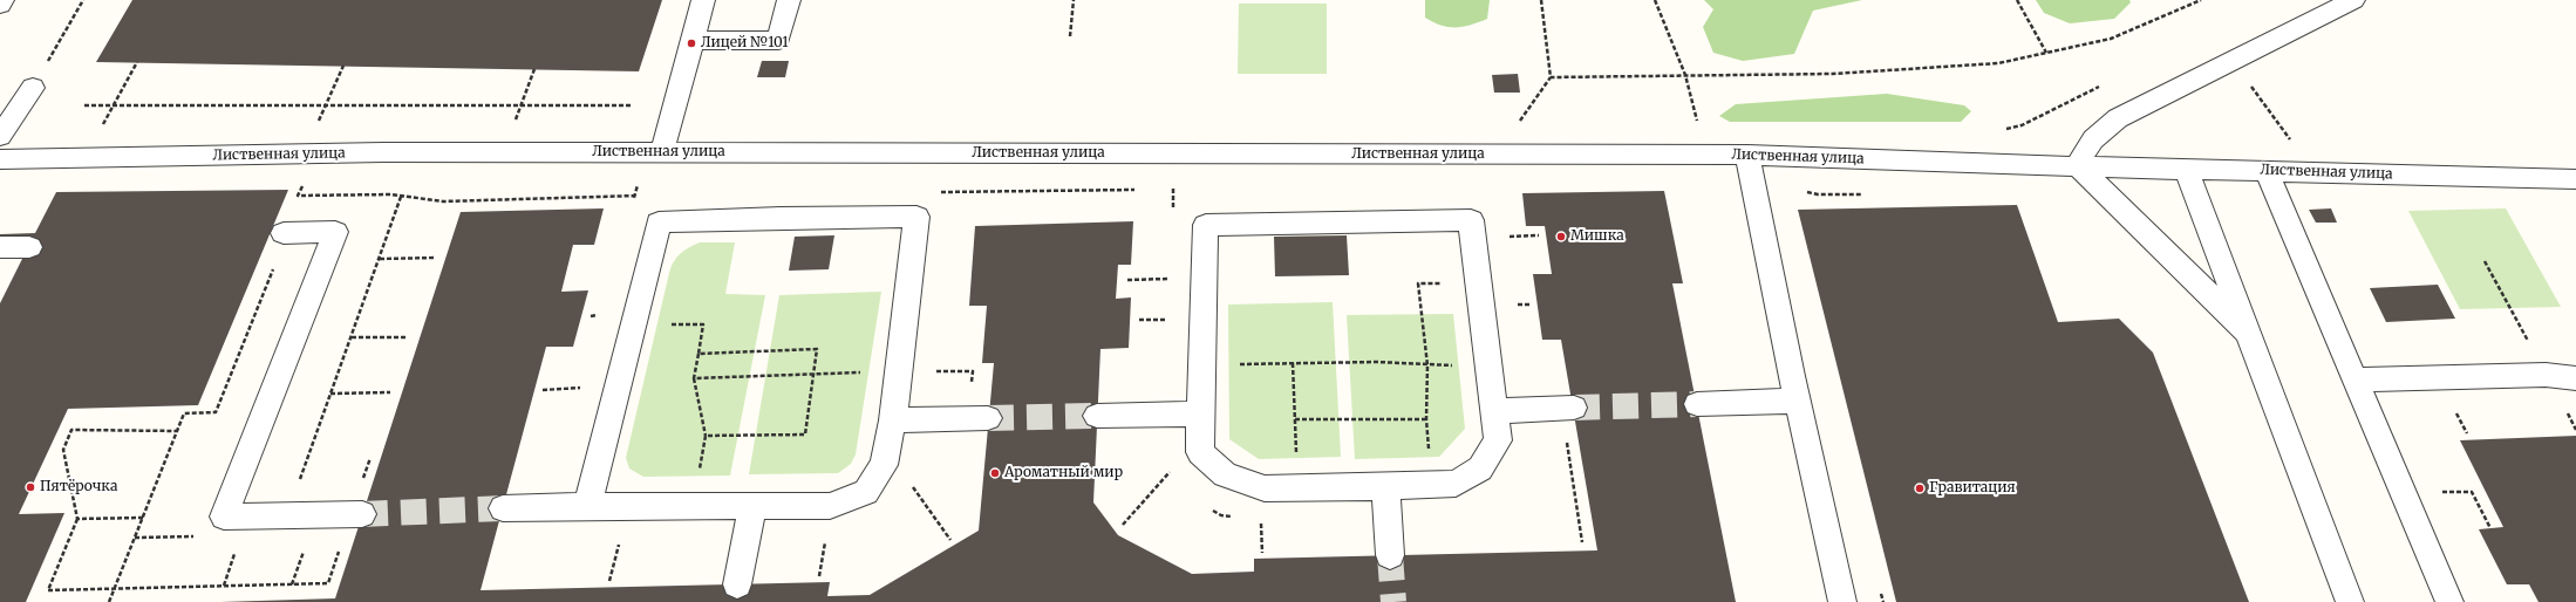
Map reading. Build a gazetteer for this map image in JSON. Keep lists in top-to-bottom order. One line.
{"streets":{"street":["Лиственная улица"]},"places":["Лицей №101","Мишка","Ароматный мир","Пятёрочка","Гравитация"]}
